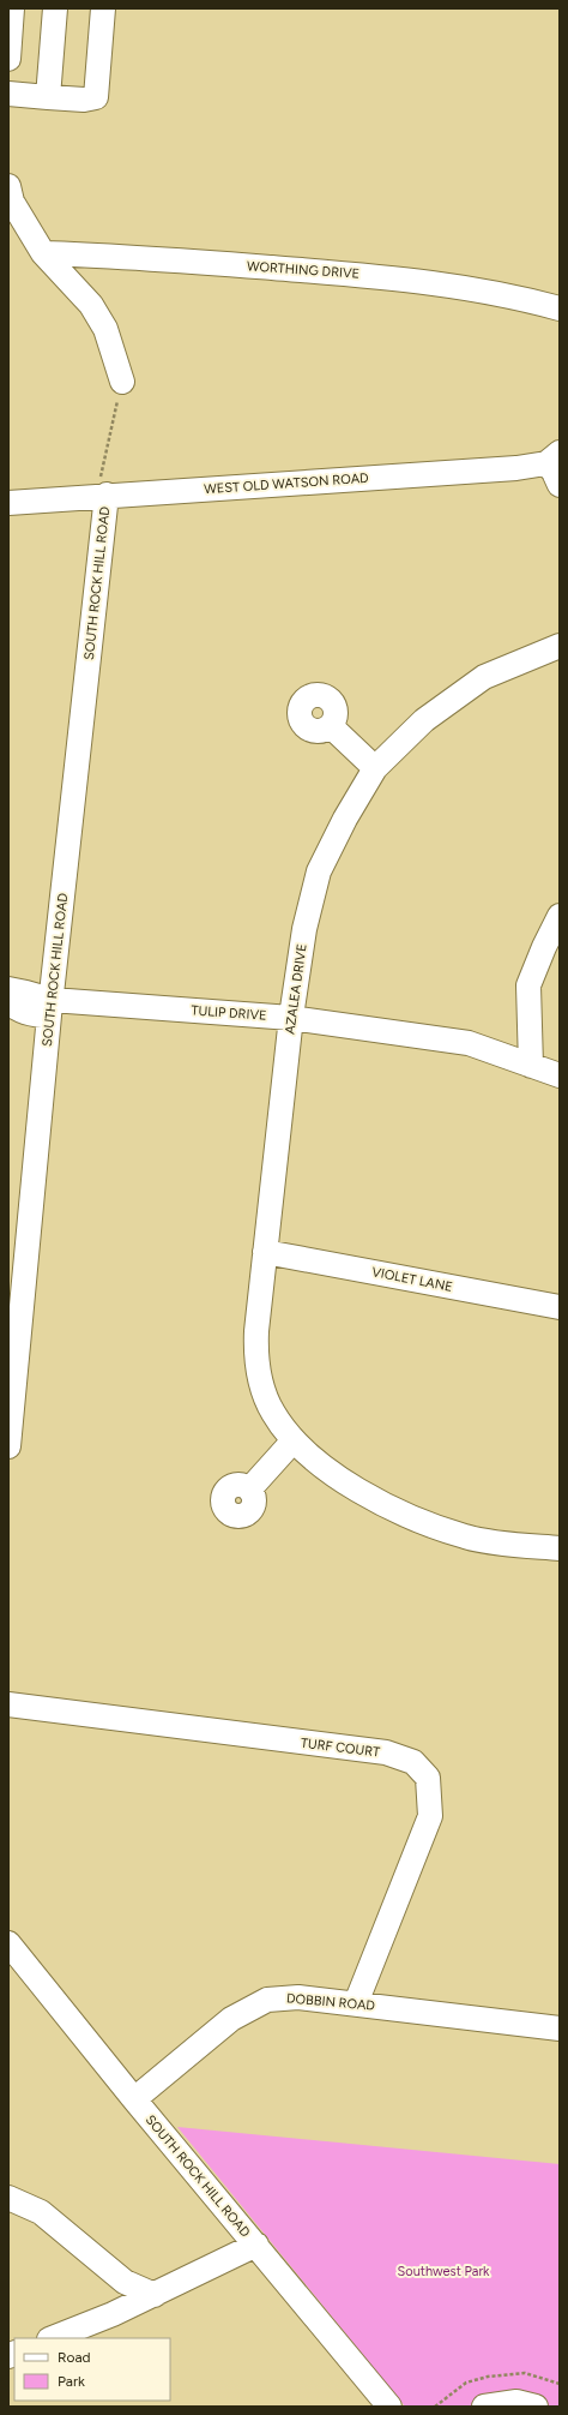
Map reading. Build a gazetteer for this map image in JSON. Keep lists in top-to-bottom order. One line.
{"streets":{"street":["WORTHING DRIVE","WEST OLD WATSON ROAD","SOUTH ROCK HILL ROAD","AZALEA DRIVE","TULIP DRIVE","VIOLET LANE","TURF COURT","DOBBIN ROAD"]},"crossings":[["WEST OLD WATSON ROAD","SOUTH ROCK HILL ROAD"],["SOUTH ROCK HILL ROAD","TULIP DRIVE"],["SOUTH ROCK HILL ROAD","DOBBIN ROAD"],["AZALEA DRIVE","TULIP DRIVE"],["AZALEA DRIVE","VIOLET LANE"],["TURF COURT","DOBBIN ROAD"]],"parks":["Southwest Park"],"legend":["Road","Park"]}
